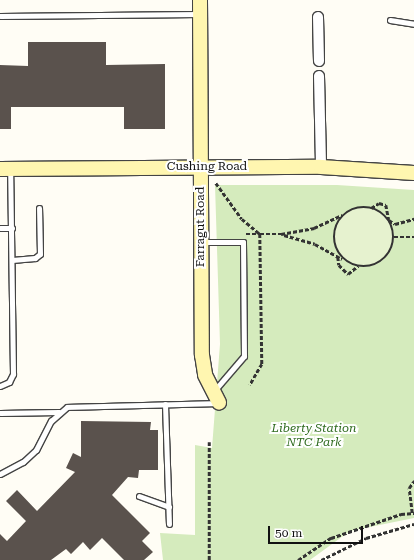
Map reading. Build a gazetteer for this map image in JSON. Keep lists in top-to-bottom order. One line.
{"streets":{"street":["Cushing Road","Farragut Road"]},"crossings":[["Cushing Road","Farragut Road"]],"parks":["Liberty Station NTC Park"],"scale_bar":"50 m"}
